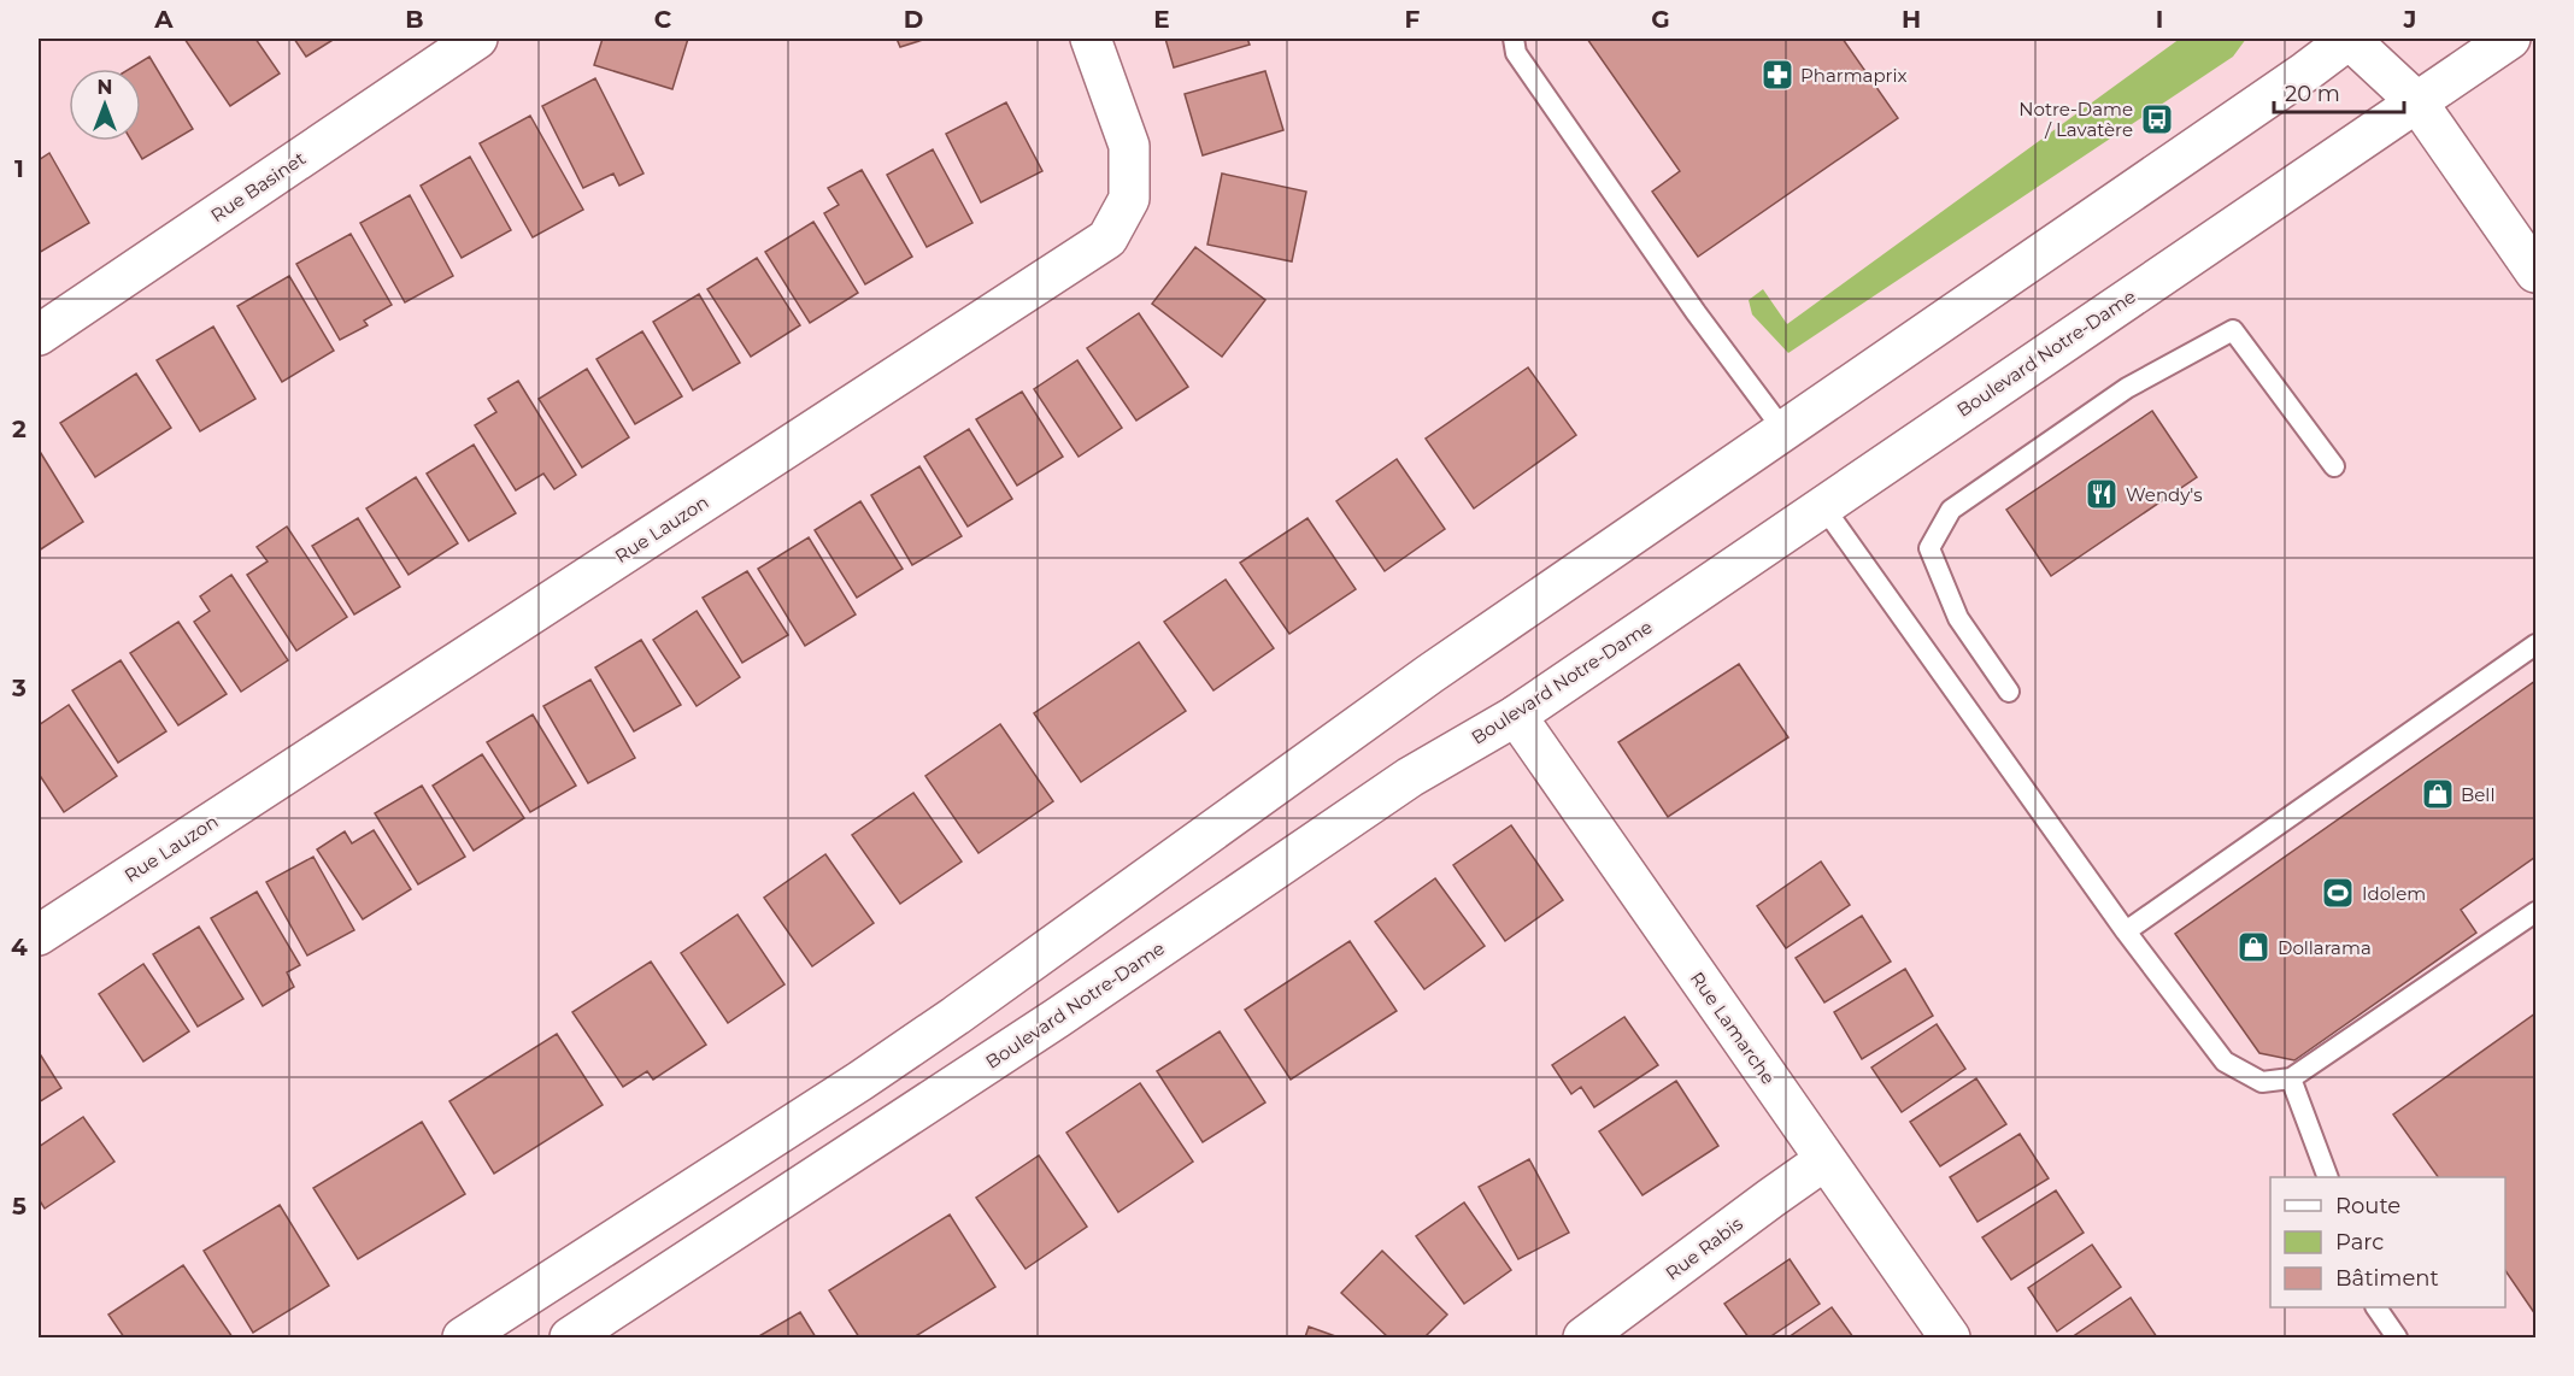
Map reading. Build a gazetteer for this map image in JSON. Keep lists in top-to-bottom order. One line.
{"streets":{"street":["Rue Basinet","Boulevard Notre-Dame","Rue Lauzon","Rue Lamarche","Rue Rabis"]},"crossings":[["Boulevard Notre-Dame","Rue Lamarche"],["Rue Lamarche","Rue Rabis"]],"places":{"pharmacy":["Pharmaprix"],"bus stop":["Notre-Dame / Lavatère"],"restaurant":["Wendy's"],"shop":["Bell","Dollarama"],"sports":["Idolem"]},"legend":["Route","Parc","Bâtiment"],"scale_bar":"20 m","north":"top","grid":{"columns":["A","B","C","D","E","F","G","H","I","J"],"rows":["1","2","3","4","5"]}}
